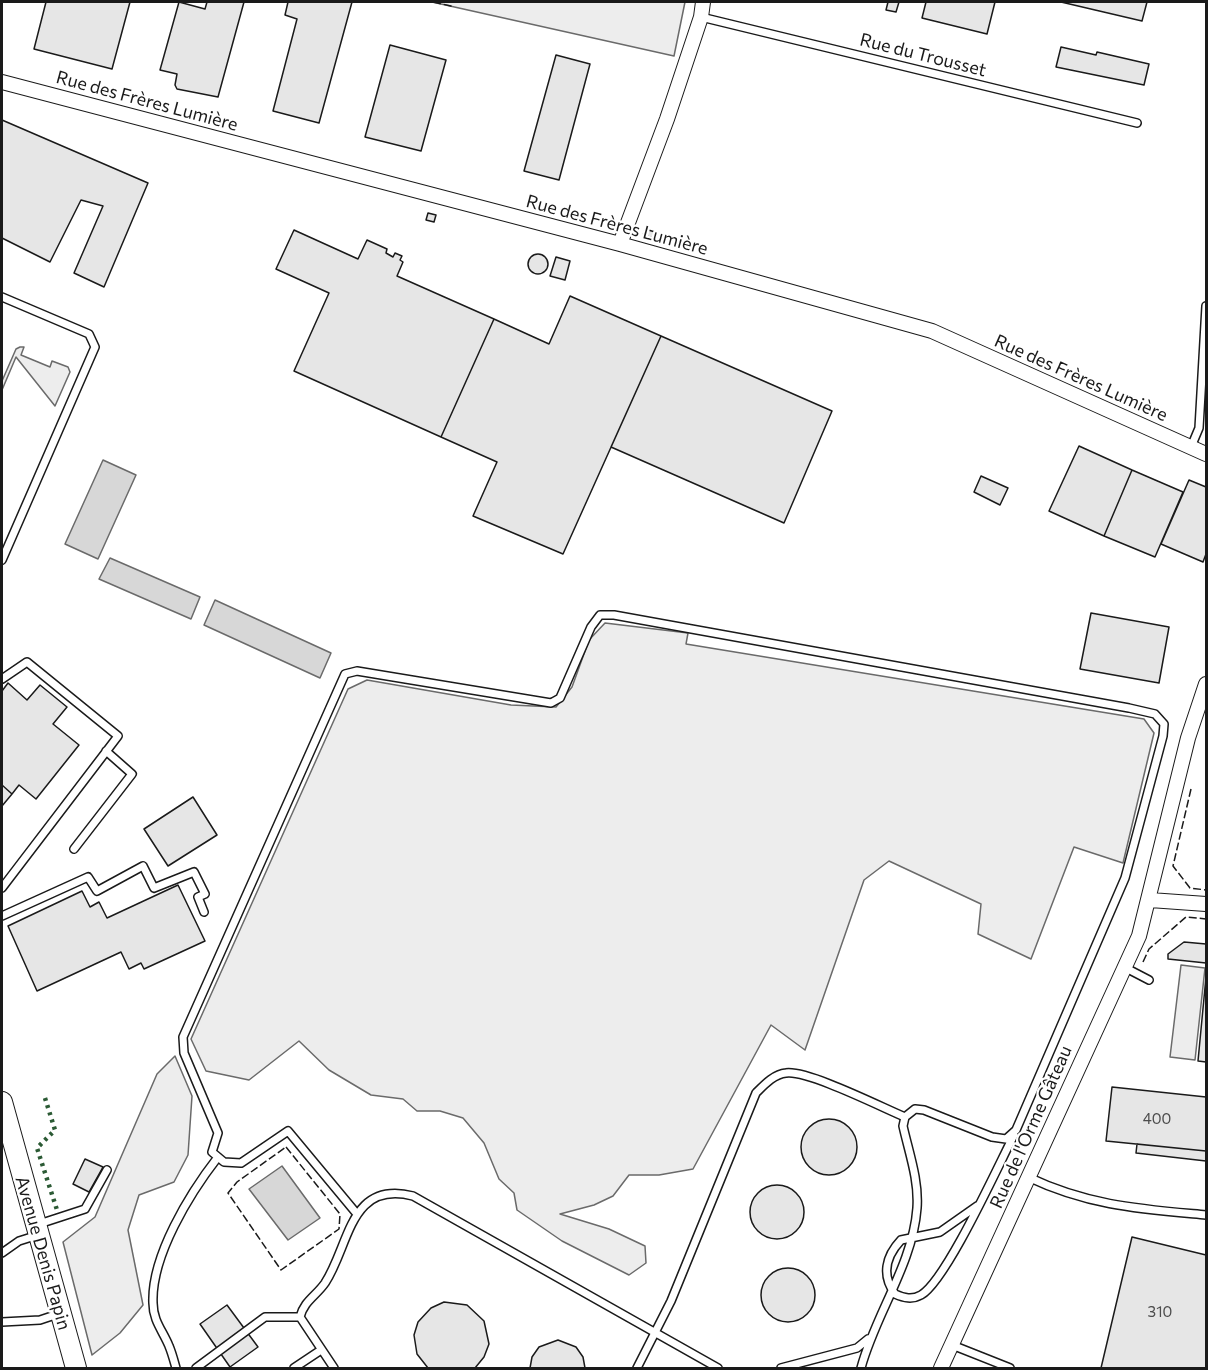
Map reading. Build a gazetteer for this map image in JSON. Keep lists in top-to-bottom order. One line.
{"streets":{"main road":["Avenue Denis Papin"],"street":["Rue des Frères Lumière","Rue de l'Orme Gâteau"],"lane":["Rue du Trousset"]},"house_numbers":["400","310"]}
